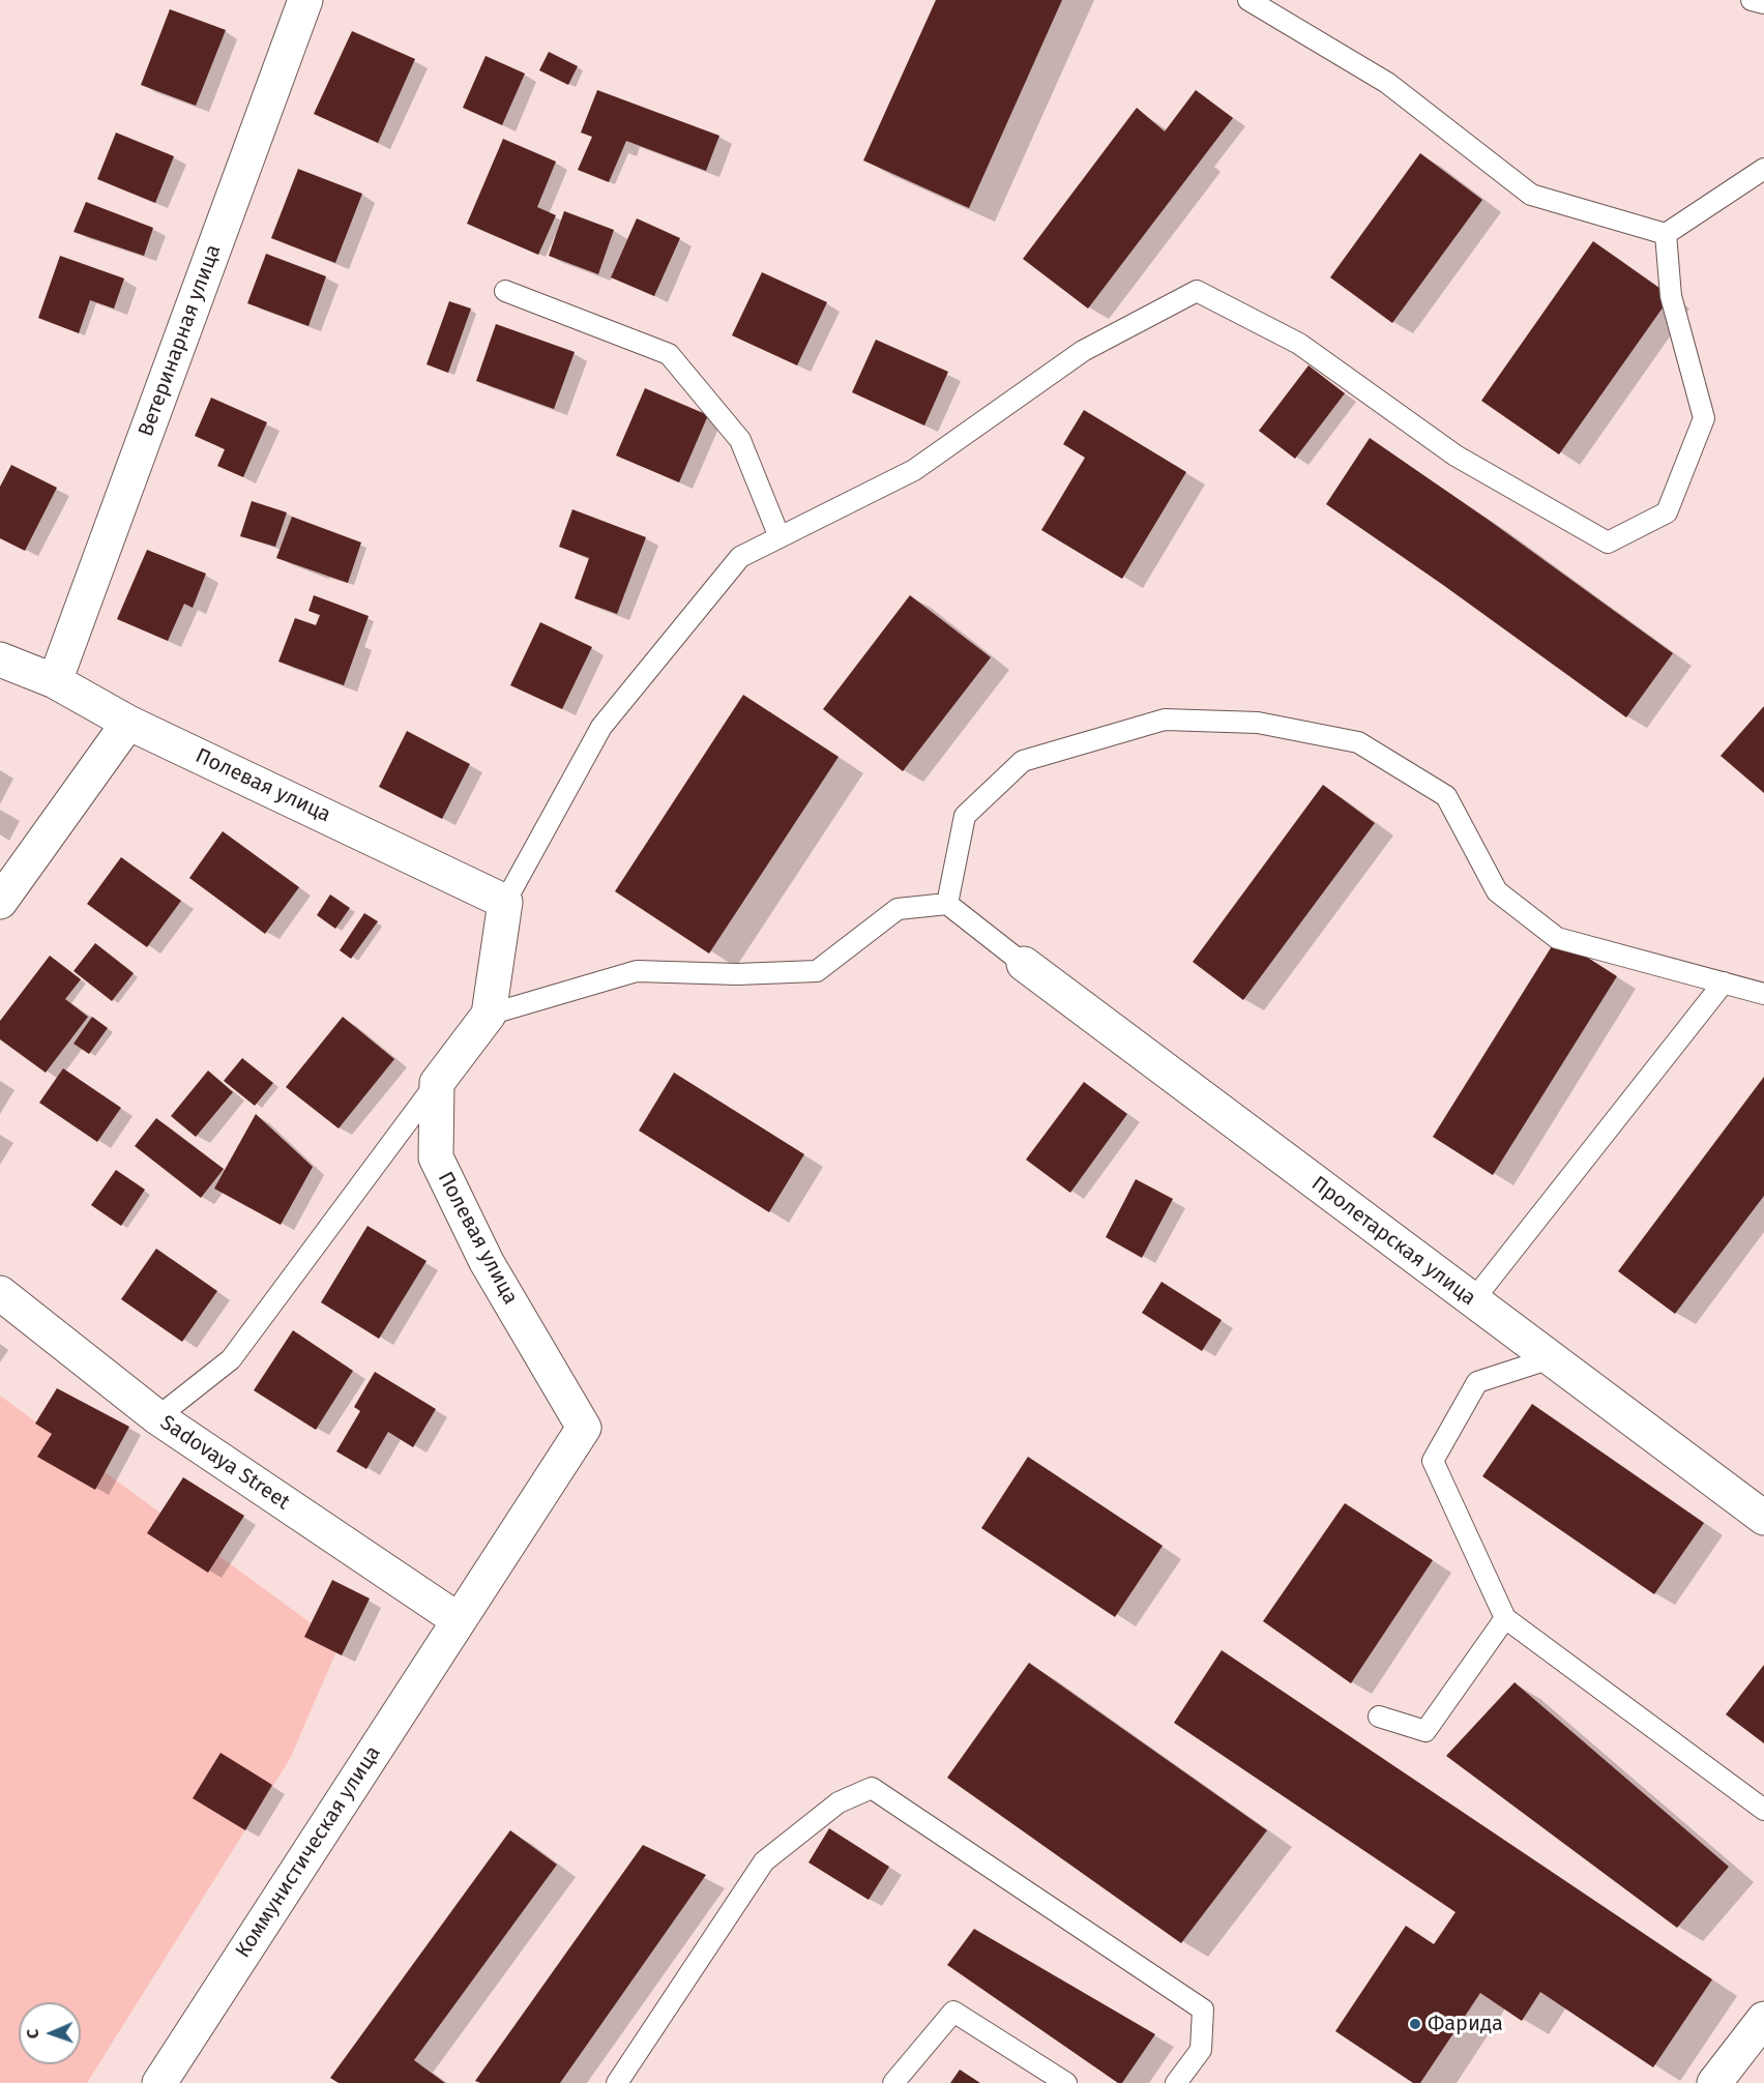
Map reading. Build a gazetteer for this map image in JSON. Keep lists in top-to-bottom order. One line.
{"streets":{"street":["Ветеринарная улица","Полевая улица","Пролетарская улица","Sadovaya Street","Коммунистическая улица"]},"crossings":[["Ветеринарная улица","Полевая улица"],["Полевая улица","Sadovaya Street"],["Полевая улица","Коммунистическая улица"],["Sadovaya Street","Коммунистическая улица"]],"places":["Фарида"],"north":"left"}
